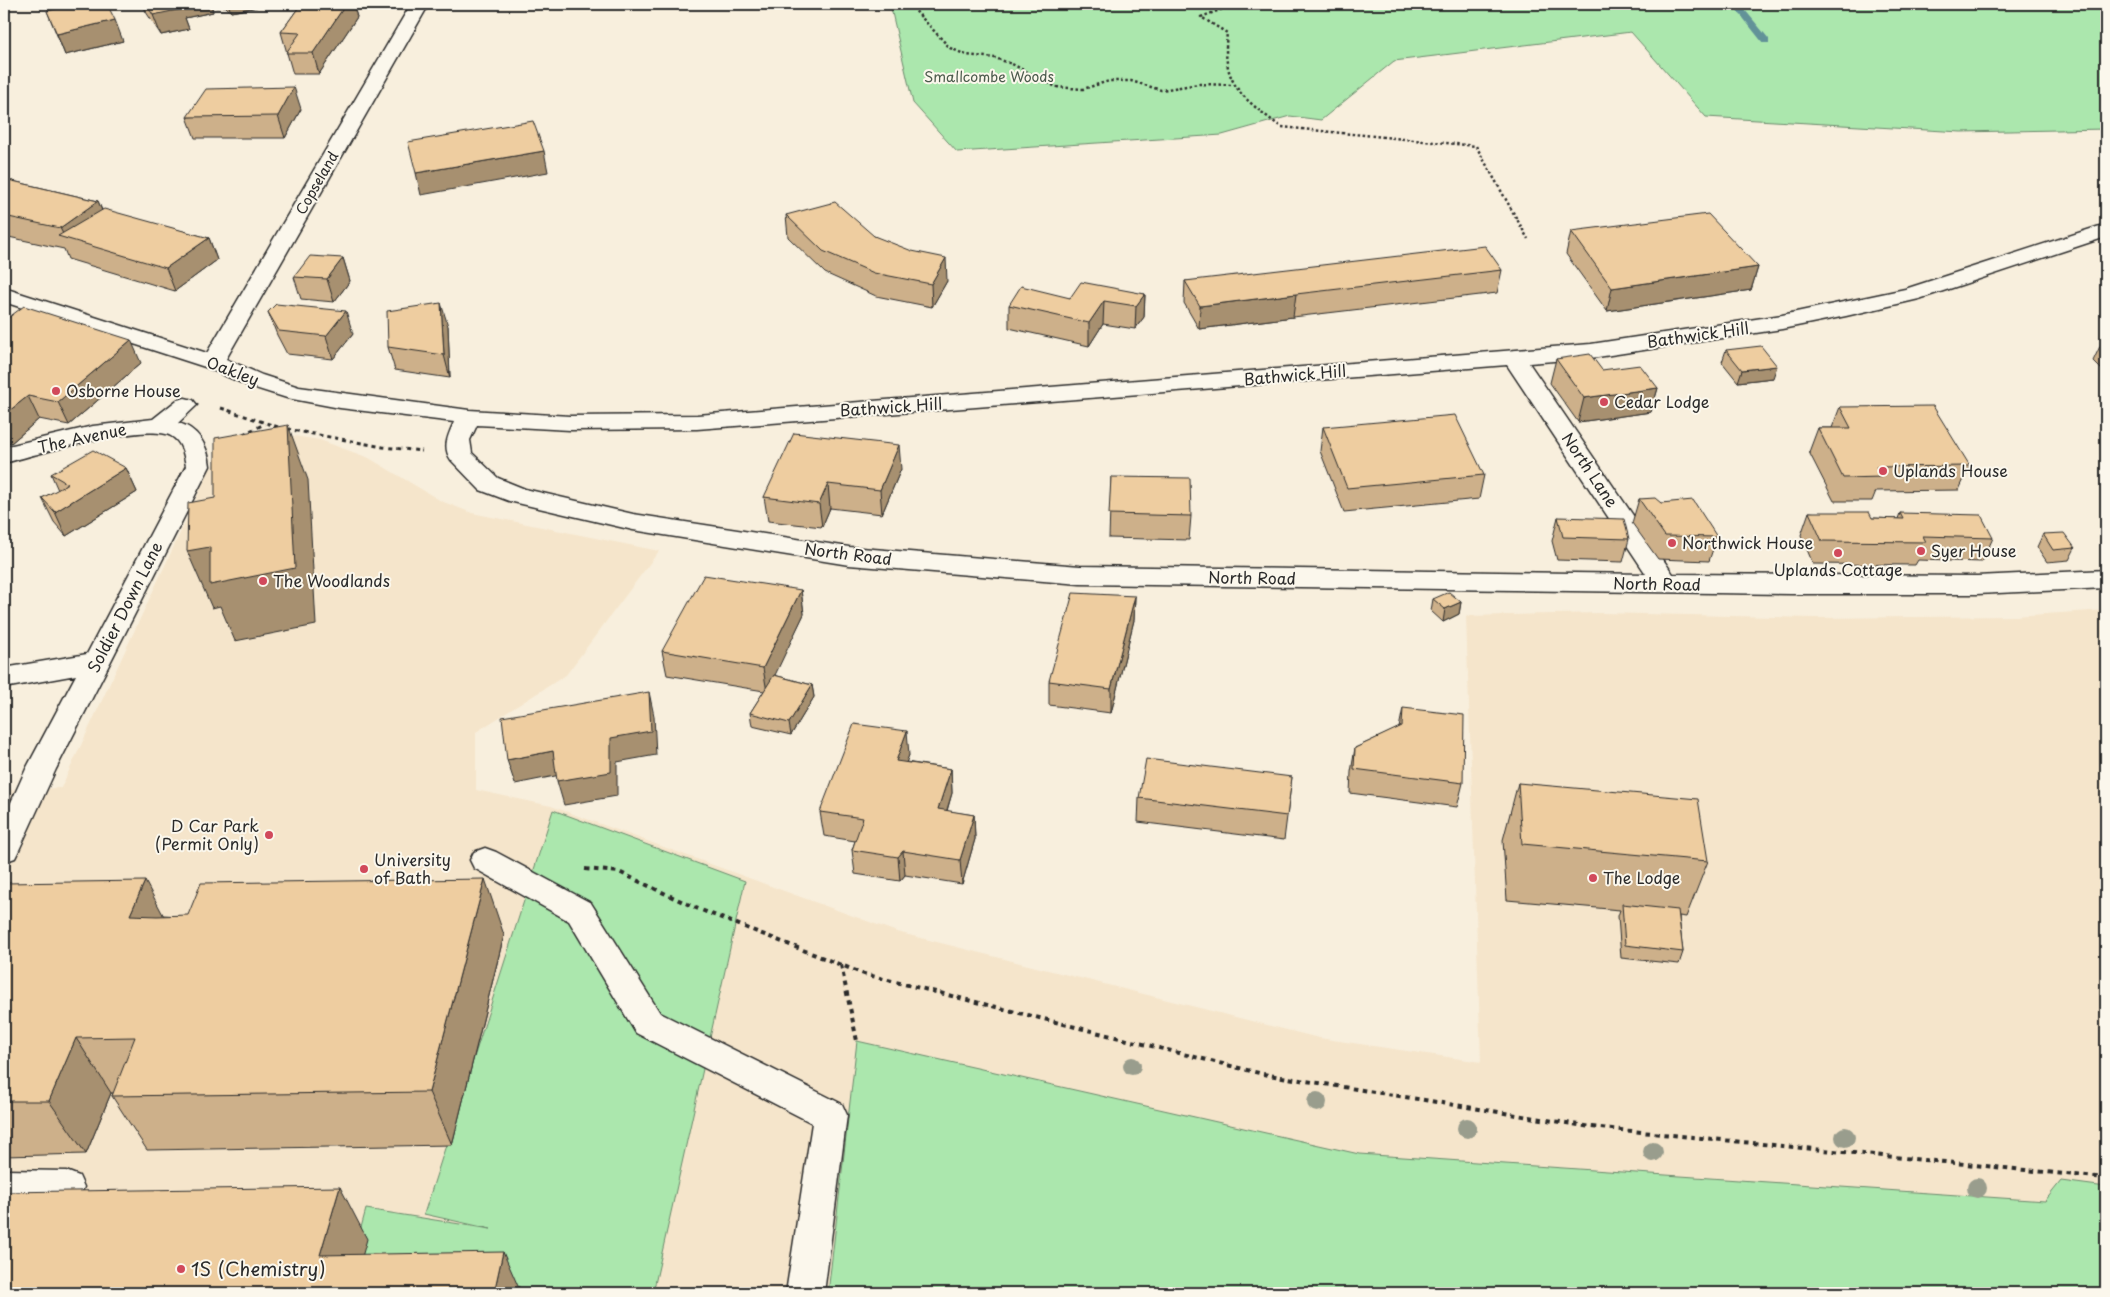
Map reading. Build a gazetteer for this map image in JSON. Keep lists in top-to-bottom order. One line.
{"streets":{"street":["Copseland","Bathwick Hill","Oakley","The Avenue","North Lane","North Road","Soldier Down Lane"]},"crossings":[["Copseland","Oakley"],["Bathwick Hill","Oakley"],["Bathwick Hill","North Lane"],["Bathwick Hill","North Road"],["Oakley","North Road"],["The Avenue","Soldier Down Lane"],["North Lane","North Road"]],"parks":["Smallcombe Woods"],"places":["Osborne House","Cedar Lodge","Uplands House","Northwick House","Syer House","Uplands Cottage","The Woodlands","D Car Park (Permit Only)","University of Bath","The Lodge","1S (Chemistry)"]}
